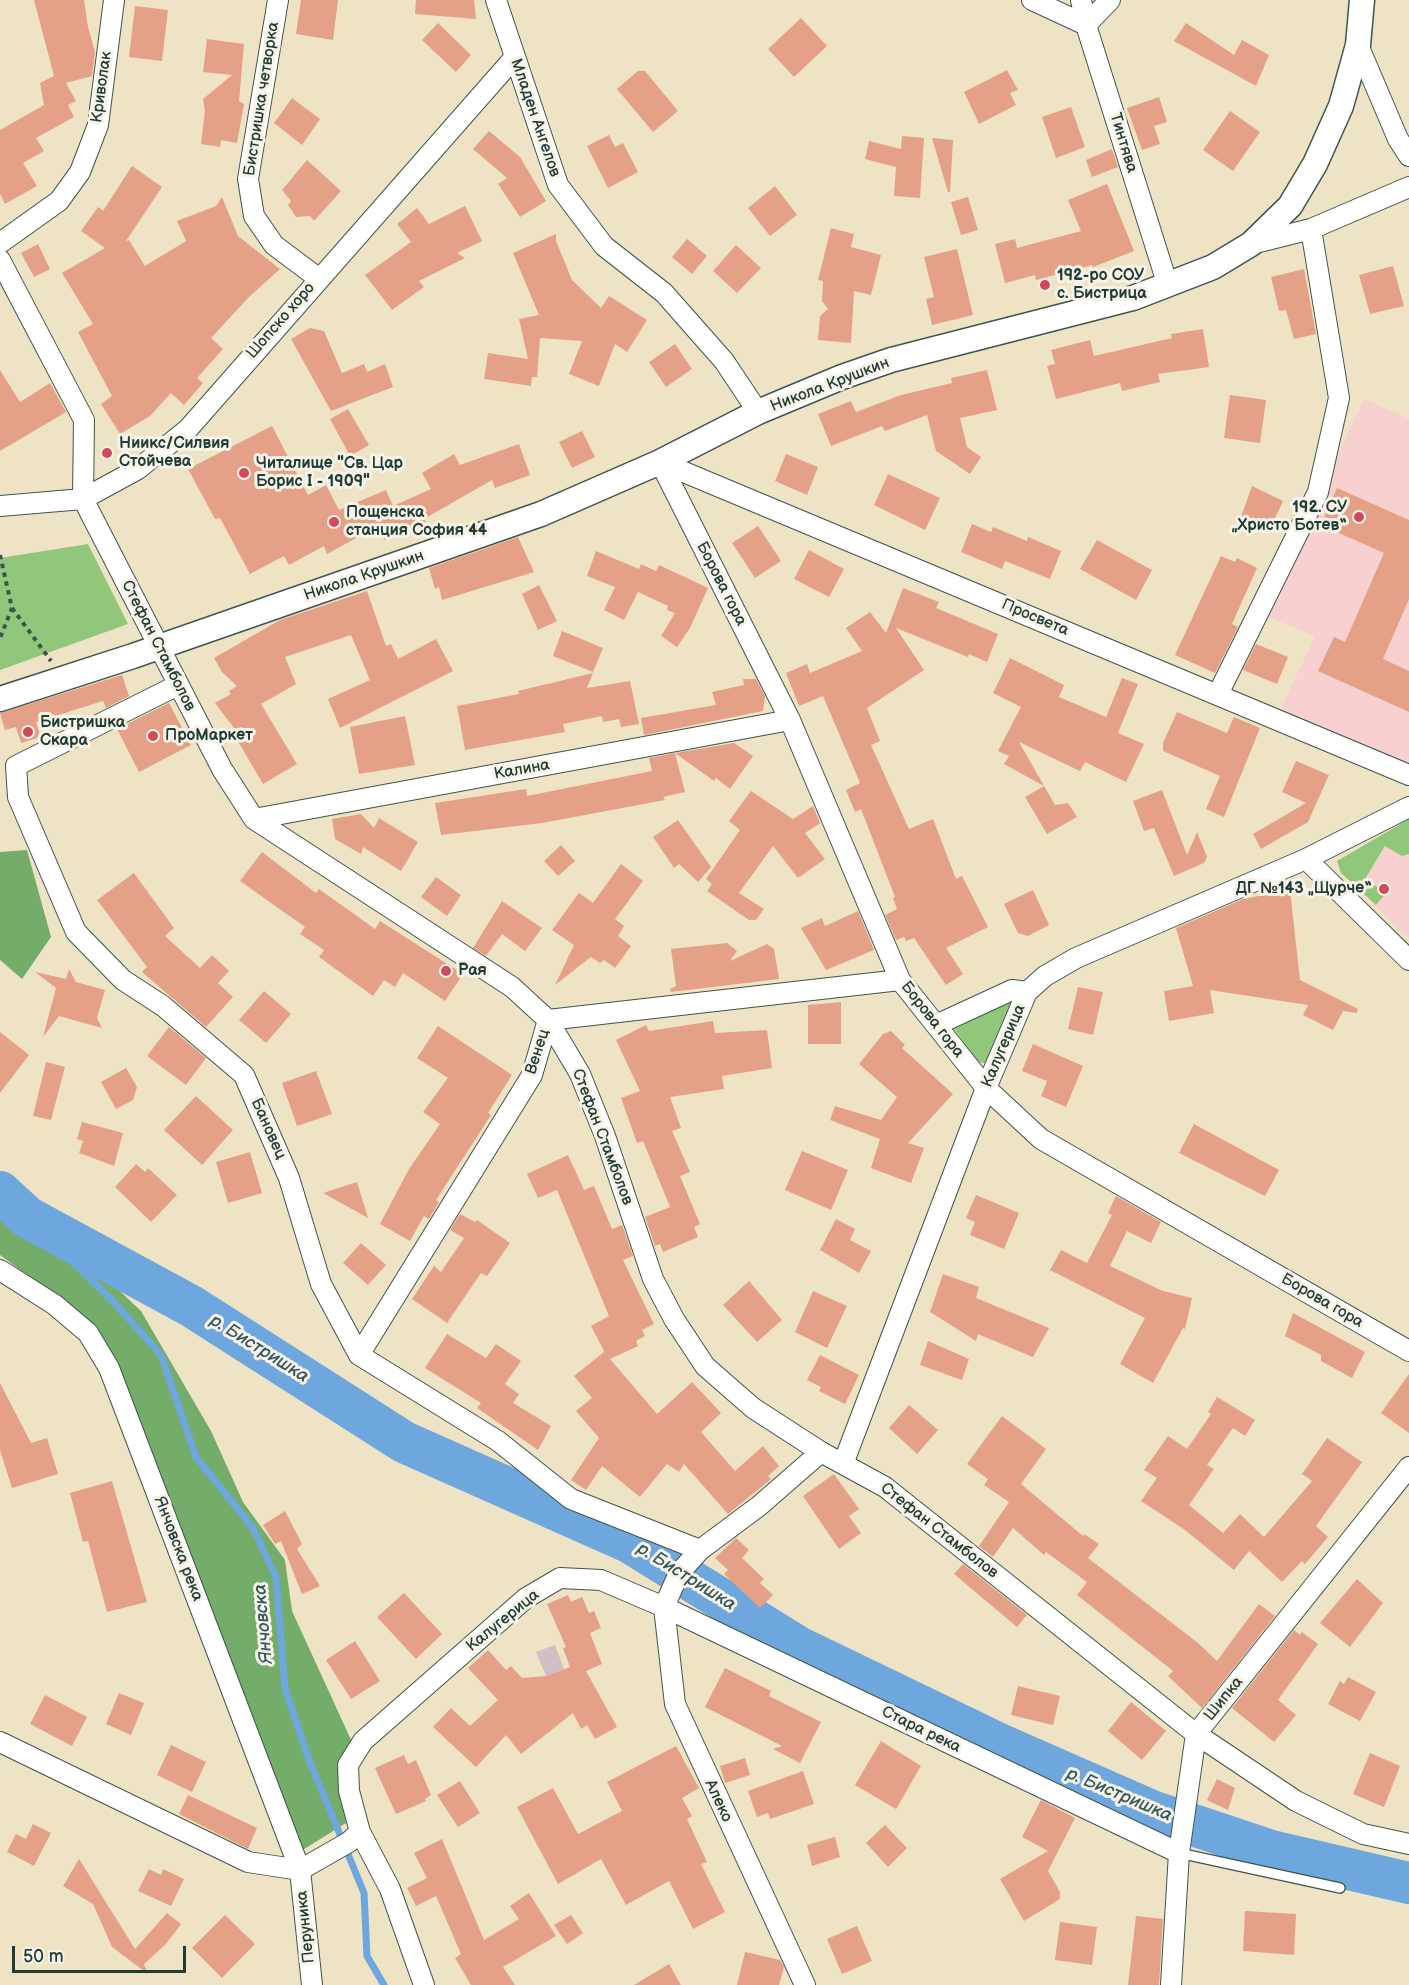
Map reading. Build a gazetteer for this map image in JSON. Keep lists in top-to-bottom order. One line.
{"streets":{"street":["Криволак","Бистришка четворка","Младен Ангелов","Тинтява","Шопско хоро","Никола Крушкин","Борова гора","Просвета","Стефан Стамболов","Калина","Калугерица","Венец","Бановец","Янчовска река","Шипка","Стара река","Алеко","Перуника"]},"crossings":[["Бистришка четворка","Шопско хоро"],["Младен Ангелов","Шопско хоро"],["Младен Ангелов","Никола Крушкин"],["Тинтява","Никола Крушкин"],["Шопско хоро","Стефан Стамболов"],["Никола Крушкин","Борова гора"],["Никола Крушкин","Просвета"],["Никола Крушкин","Стефан Стамболов"],["Борова гора","Просвета"],["Борова гора","Калина"],["Борова гора","Калугерица"],["Борова гора","Венец"],["Стефан Стамболов","Калина"],["Стефан Стамболов","Калугерица"],["Стефан Стамболов","Венец"],["Стефан Стамболов","Бановец"],["Стефан Стамболов","Шипка"],["Калугерица","Стара река"],["Калугерица","Алеко"],["Венец","Бановец"],["Янчовска река","Перуника"],["Шипка","Стара река"],["Стара река","Алеко"]],"water":["р. Бистришка","Янчовска"],"places":["192-ро СОУ с. Бистрица","Ниикс/Силвия Стойчева","Читалище \"Св. Цар Борис I - 1909\"","192. СУ „Христо Ботев“","Пощенска станция София 44","Бистришка Скара","ПроМаркет","ДГ №143 „Щурче“","Рая"],"scale_bar":"50 m"}
